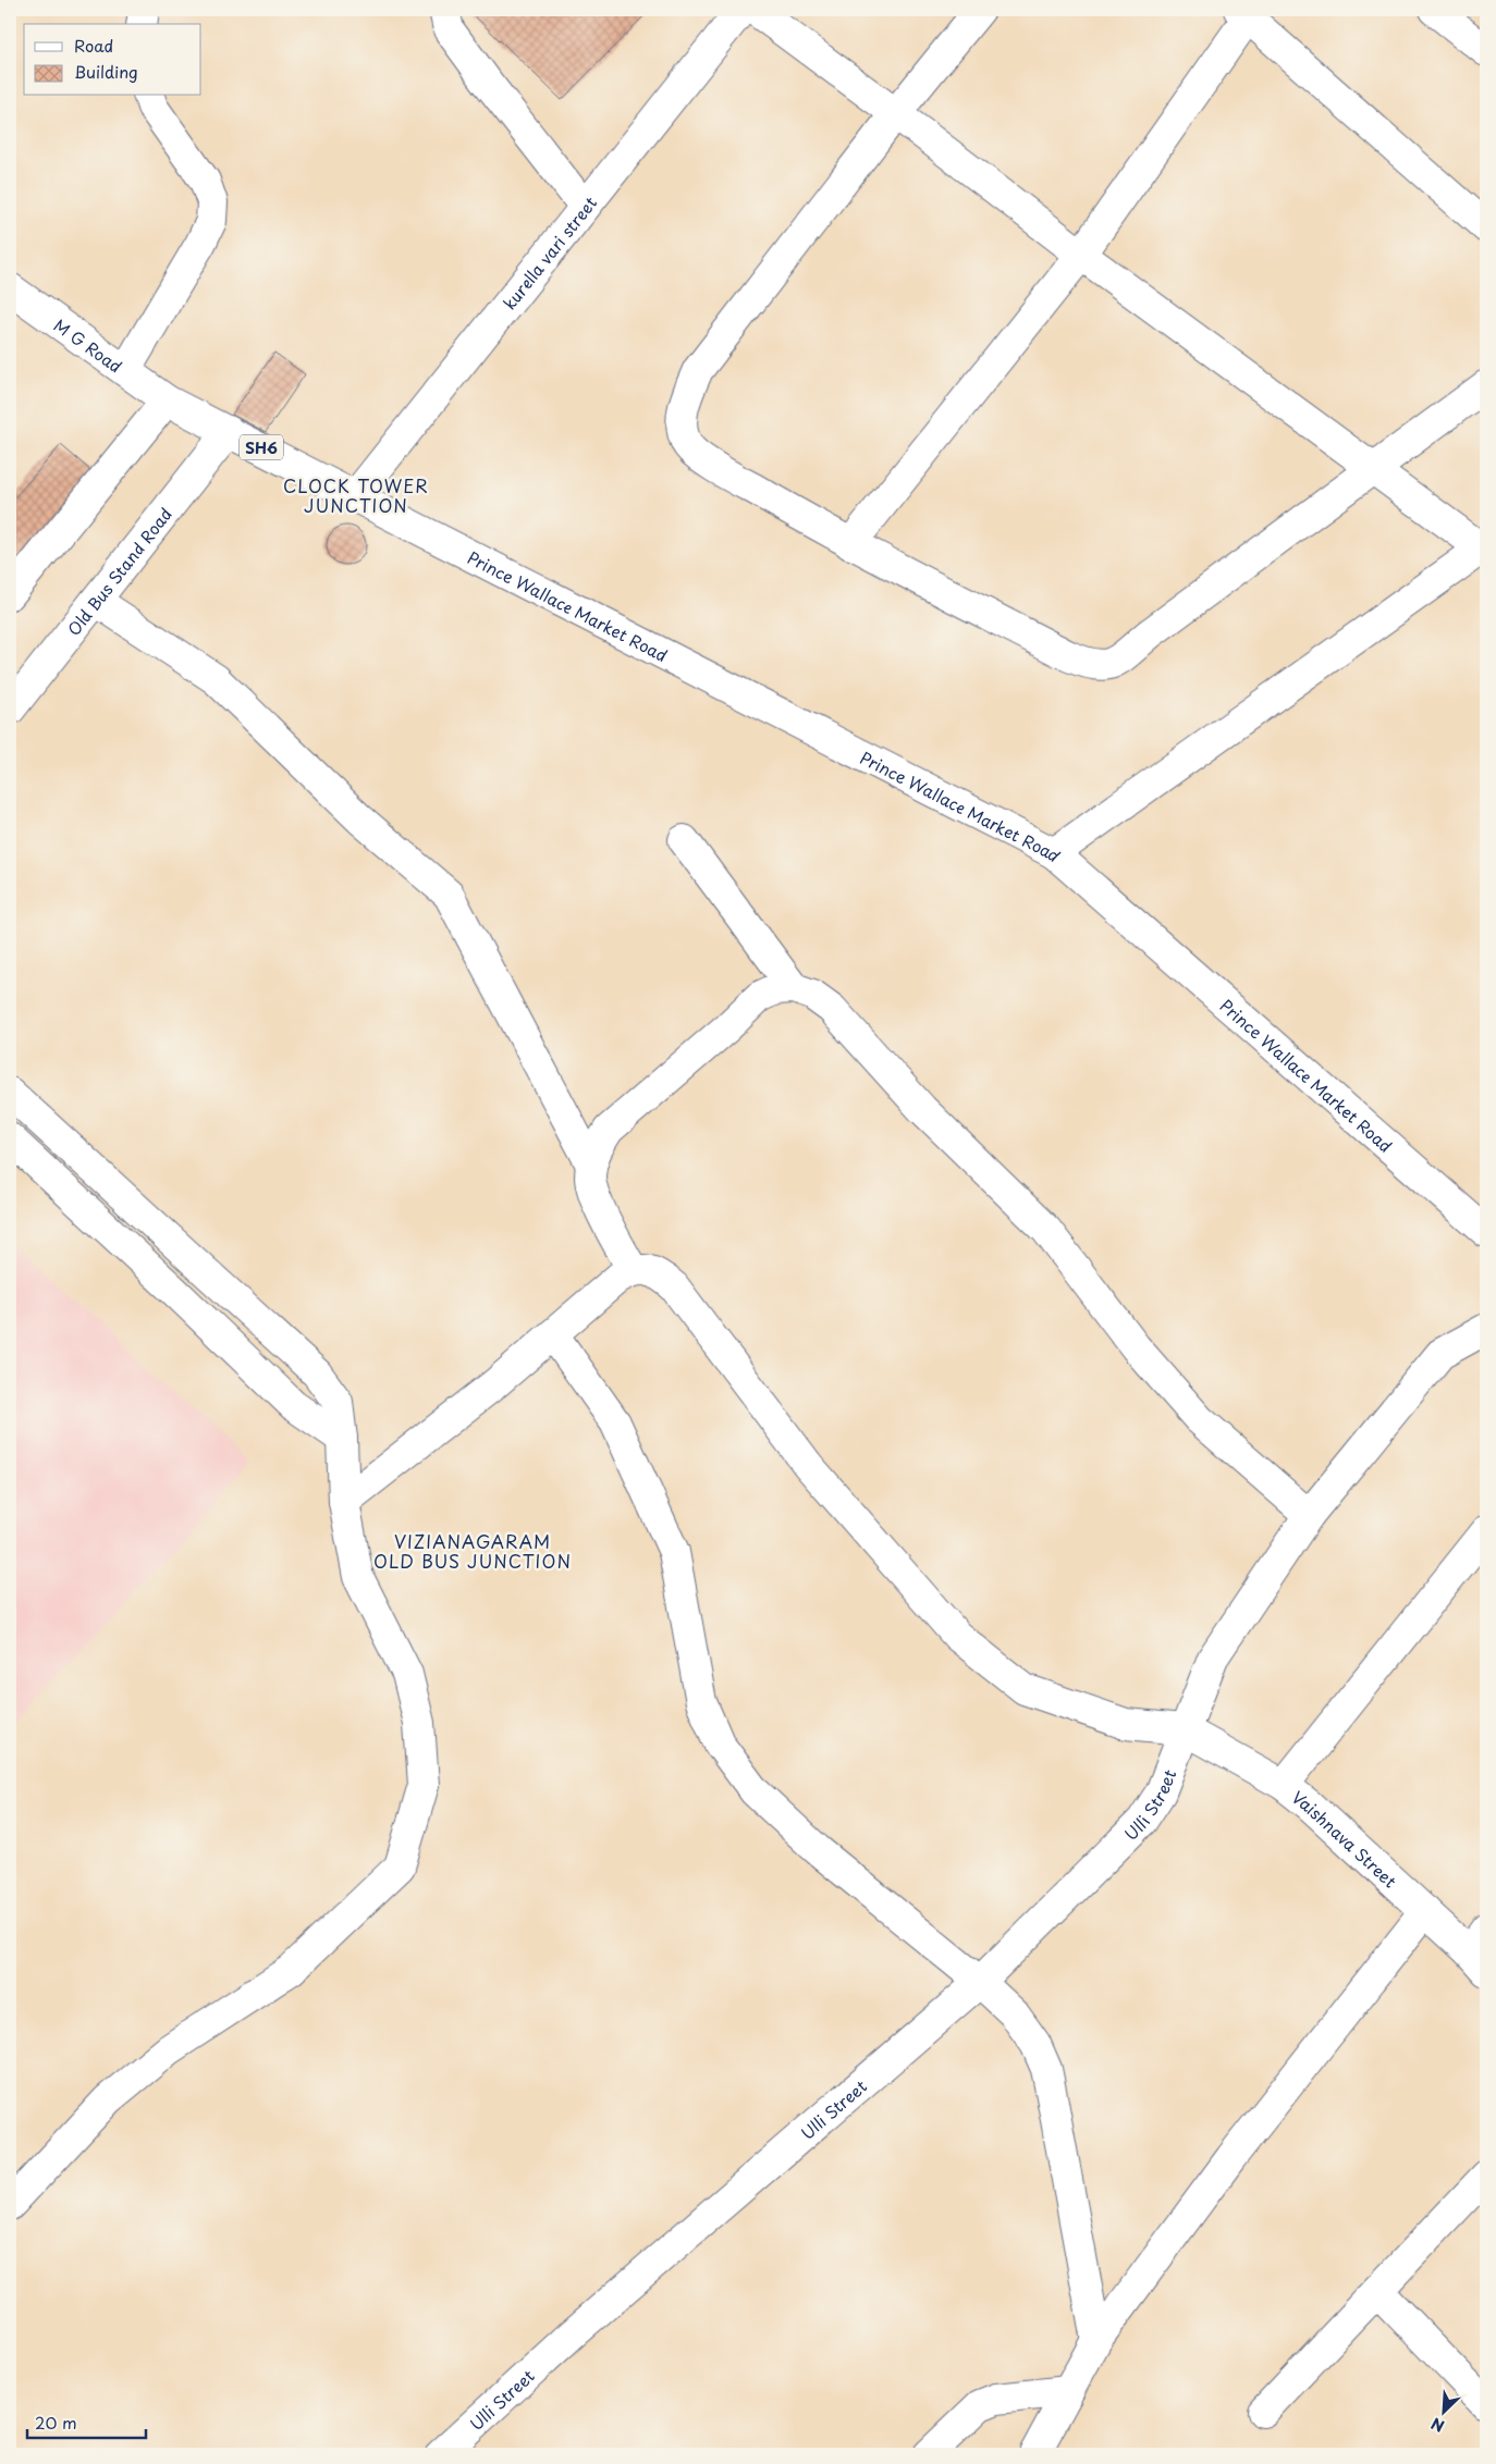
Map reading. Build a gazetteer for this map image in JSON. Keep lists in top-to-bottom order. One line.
{"streets":{"street":["kurella vari street","M G Road","SH6","Old Bus Stand Road","Prince Wallace Market Road","Ulli Street","Vaishnava Street"]},"crossings":[["kurella vari street","SH6"],["kurella vari street","Prince Wallace Market Road"],["M G Road","SH6"],["SH6","Old Bus Stand Road"],["SH6","Prince Wallace Market Road"],["Ulli Street","Vaishnava Street"]],"districts":["CLOCK TOWER JUNCTION","VIZIANAGARAM OLD BUS JUNCTION"],"legend":["Road","Building"],"scale_bar":"20 m","north":"bottom left"}
